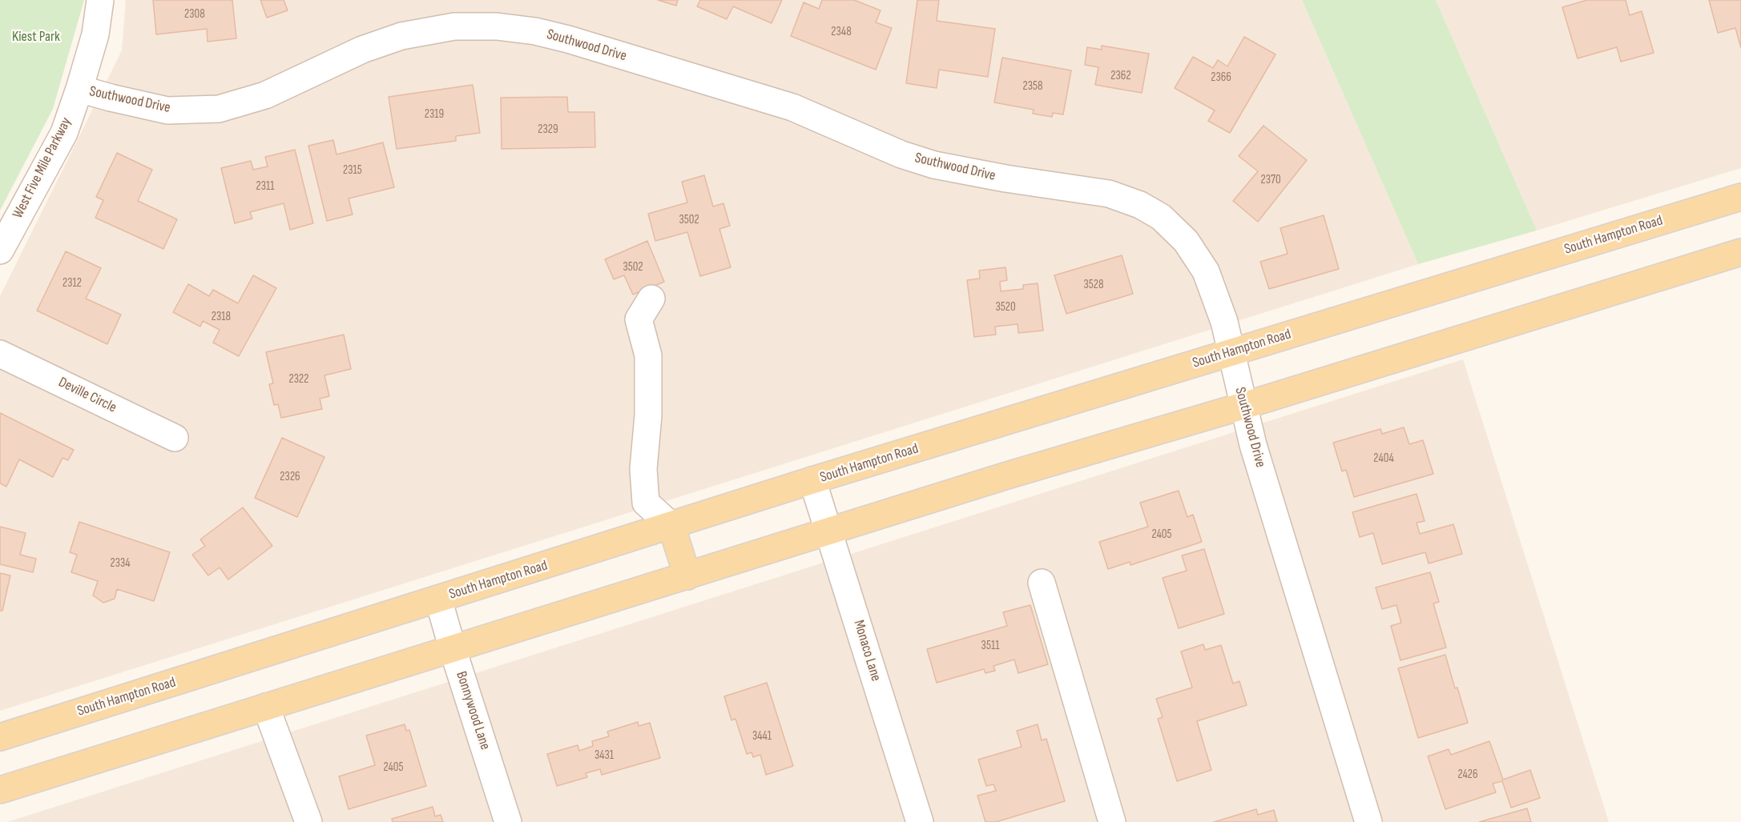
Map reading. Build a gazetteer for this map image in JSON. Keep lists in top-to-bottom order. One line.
{"streets":{"main road":["South Hampton Road"],"street":["Southwood Drive","West Five Mile Parkway","Deville Circle","Monaco Lane","Bonnywood Lane"]},"crossings":[["Southwood Drive","West Five Mile Parkway"],["Southwood Drive","South Hampton Road"],["South Hampton Road","Monaco Lane"],["South Hampton Road","Bonnywood Lane"]],"parks":["Kiest Park"],"house_numbers":["2308","2348","2362","2366","2358","2319","2329","2315","2370","2311","3502","3502","2312","3528","3520","2318","2322","2404","2326","2405","2334","3511","3441","3431","2405","2426"]}
